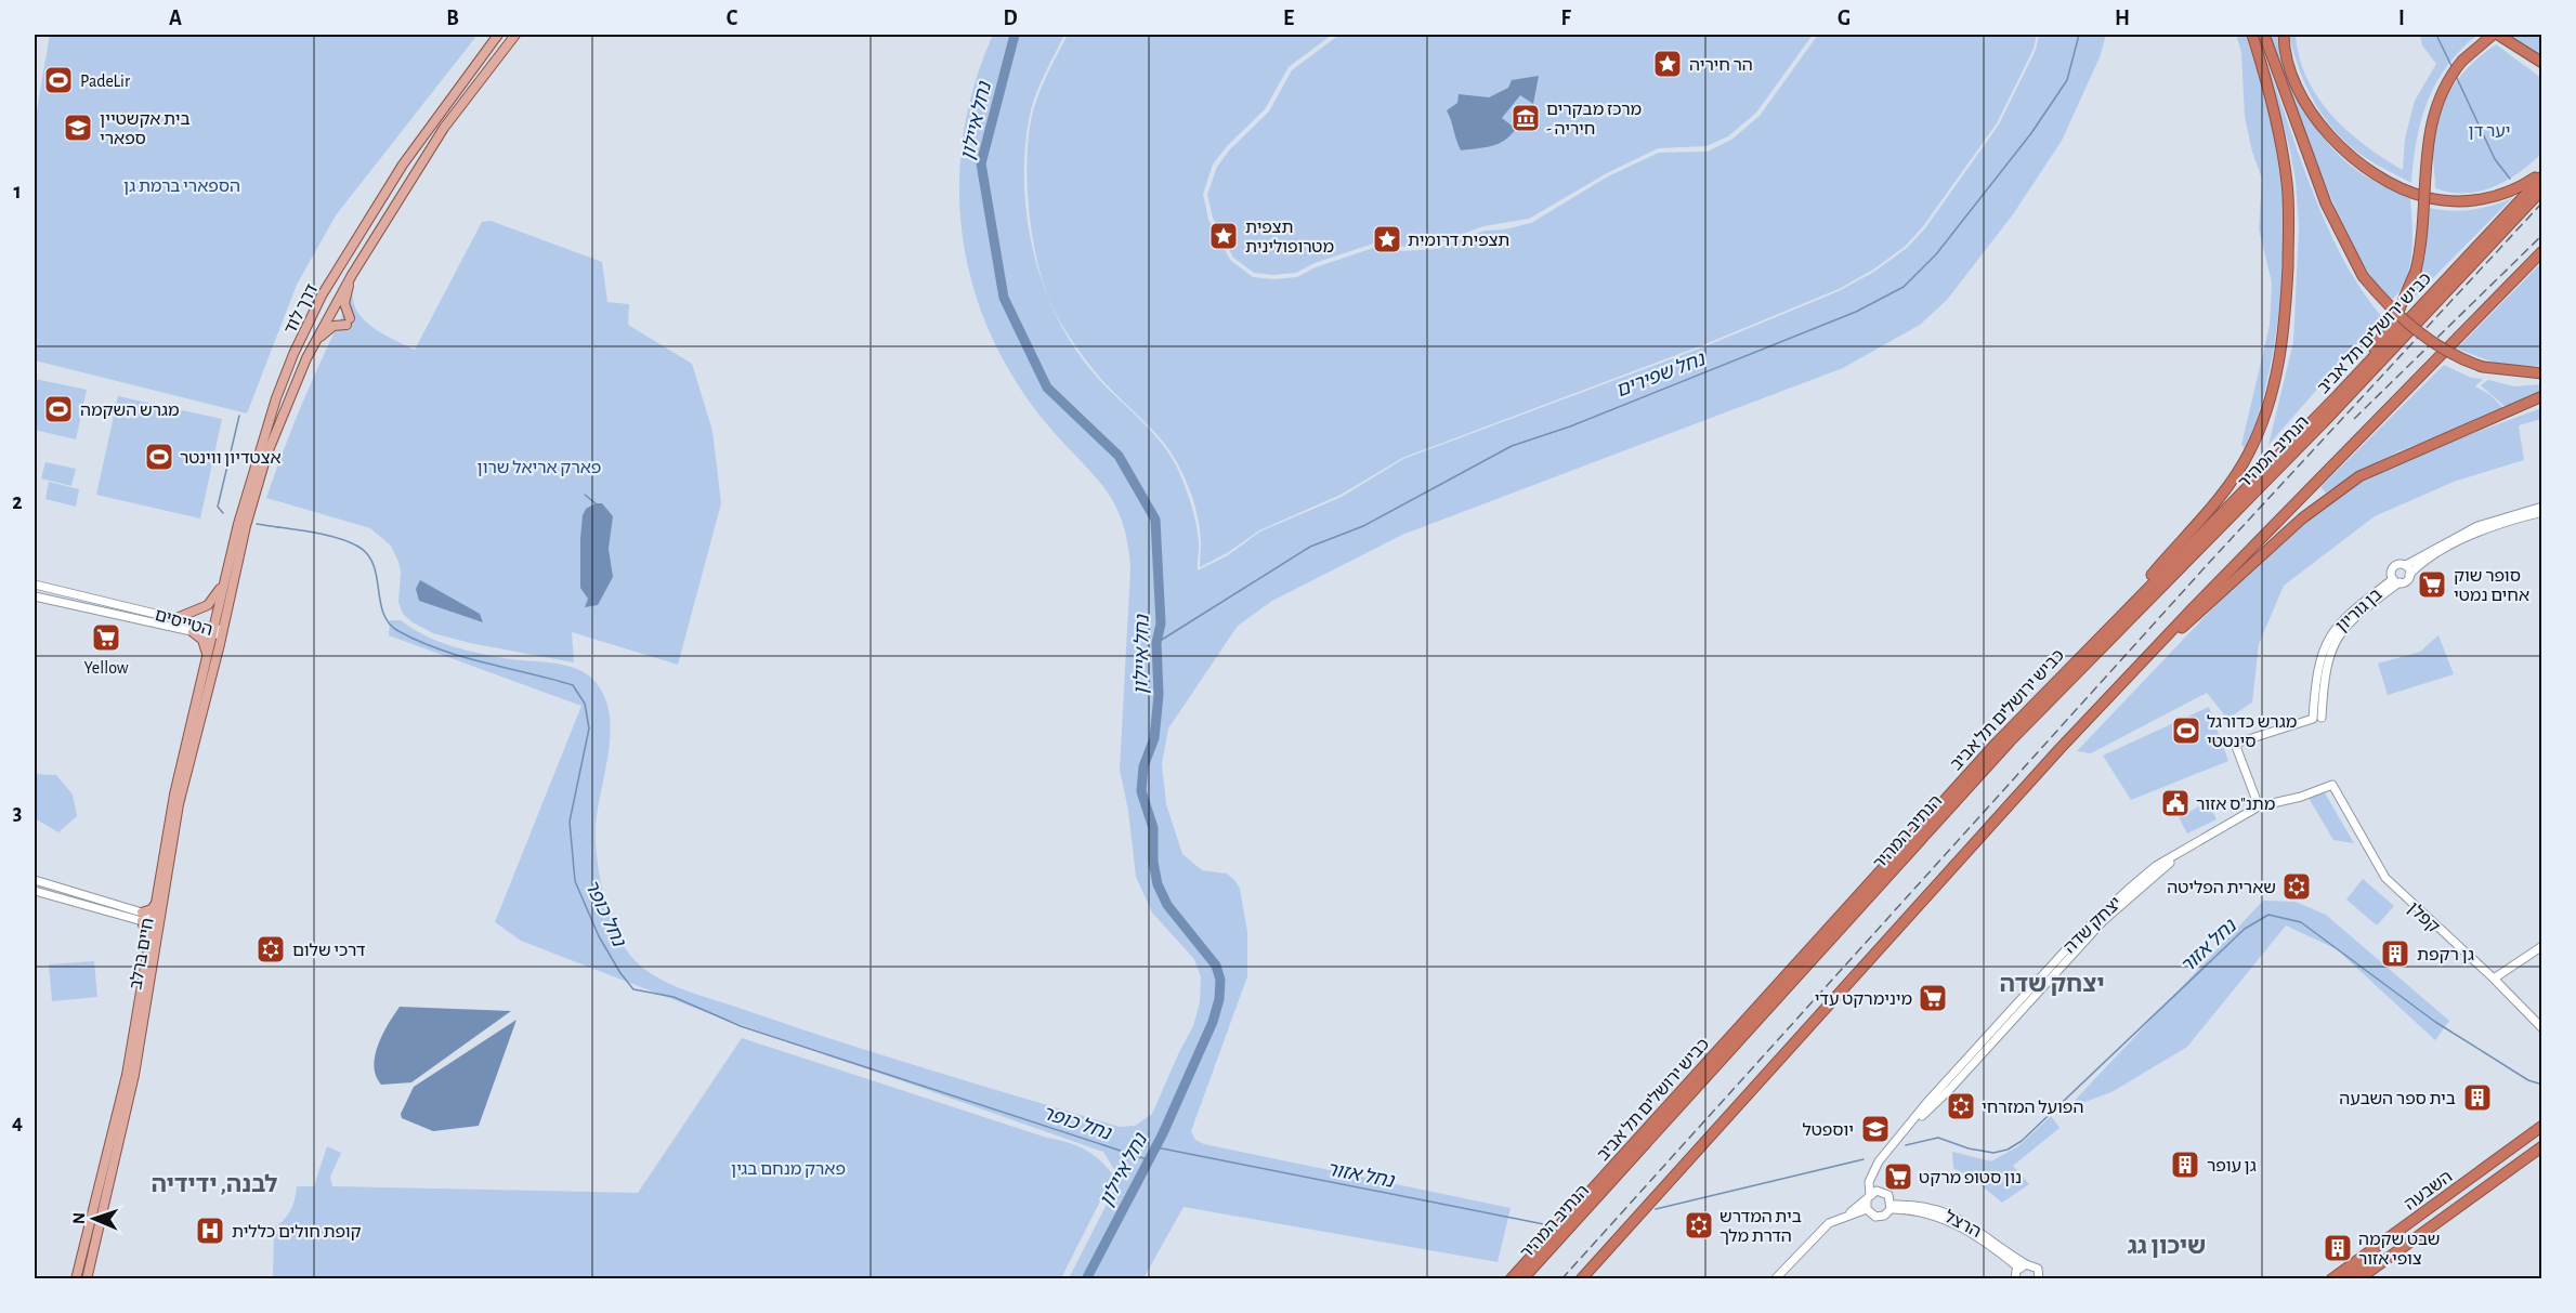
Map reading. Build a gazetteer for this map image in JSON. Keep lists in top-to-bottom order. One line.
{"streets":{"highway":["כביש ירושלים תל אביב","הנתיב המהיר","השבעה"],"main road":["דרך לוד","חיים ברלב"],"street":["בן גוריון","הטייסים","קפלן","יצחק שדה","הרצל"]},"crossings":[["דרך לוד","הטייסים"],["דרך לוד","חיים ברלב"],["בן גוריון","יצחק שדה"],["הטייסים","חיים ברלב"],["קפלן","יצחק שדה"]],"districts":["יצחק שדה","לבנה, ידידיה","שיכון גג"],"water":["נחל איילון","נחל שפירים","נחל כופר","נחל אזור"],"parks":["יער דן","הספארי ברמת גן","פארק אריאל שרון","פארק מנחם בגין"],"places":{"place":["הר חיריה","תצפית מטרופולינית","תצפית דרומית"],"sports":["PadeLir","מגרש השקמה","אצטדיון ווינטר","מגרש כדורגל סינטטי"],"museum":["מרכז מבקרים - חיריה"],"school or university":["בית אקשטיין ספארי","יוספטל"],"supermarket":["סופר שוק אחים נמטי","Yellow","מינימרקט עדי","נון סטופ מרקט"],"public building":["מתנ\"ס אזור"],"synagogue":["שארית הפליטה","דרכי שלום","הפועל המזרחי","בית המדרש הדרת מלך"],"building":["גן רקפת","בית ספר השבעה","גן עופר","שבט שקמה צופי אזור"],"hospital":["קופת חולים כללית"]},"north":"left","grid":{"columns":["A","B","C","D","E","F","G","H","I"],"rows":["1","2","3","4"]}}
